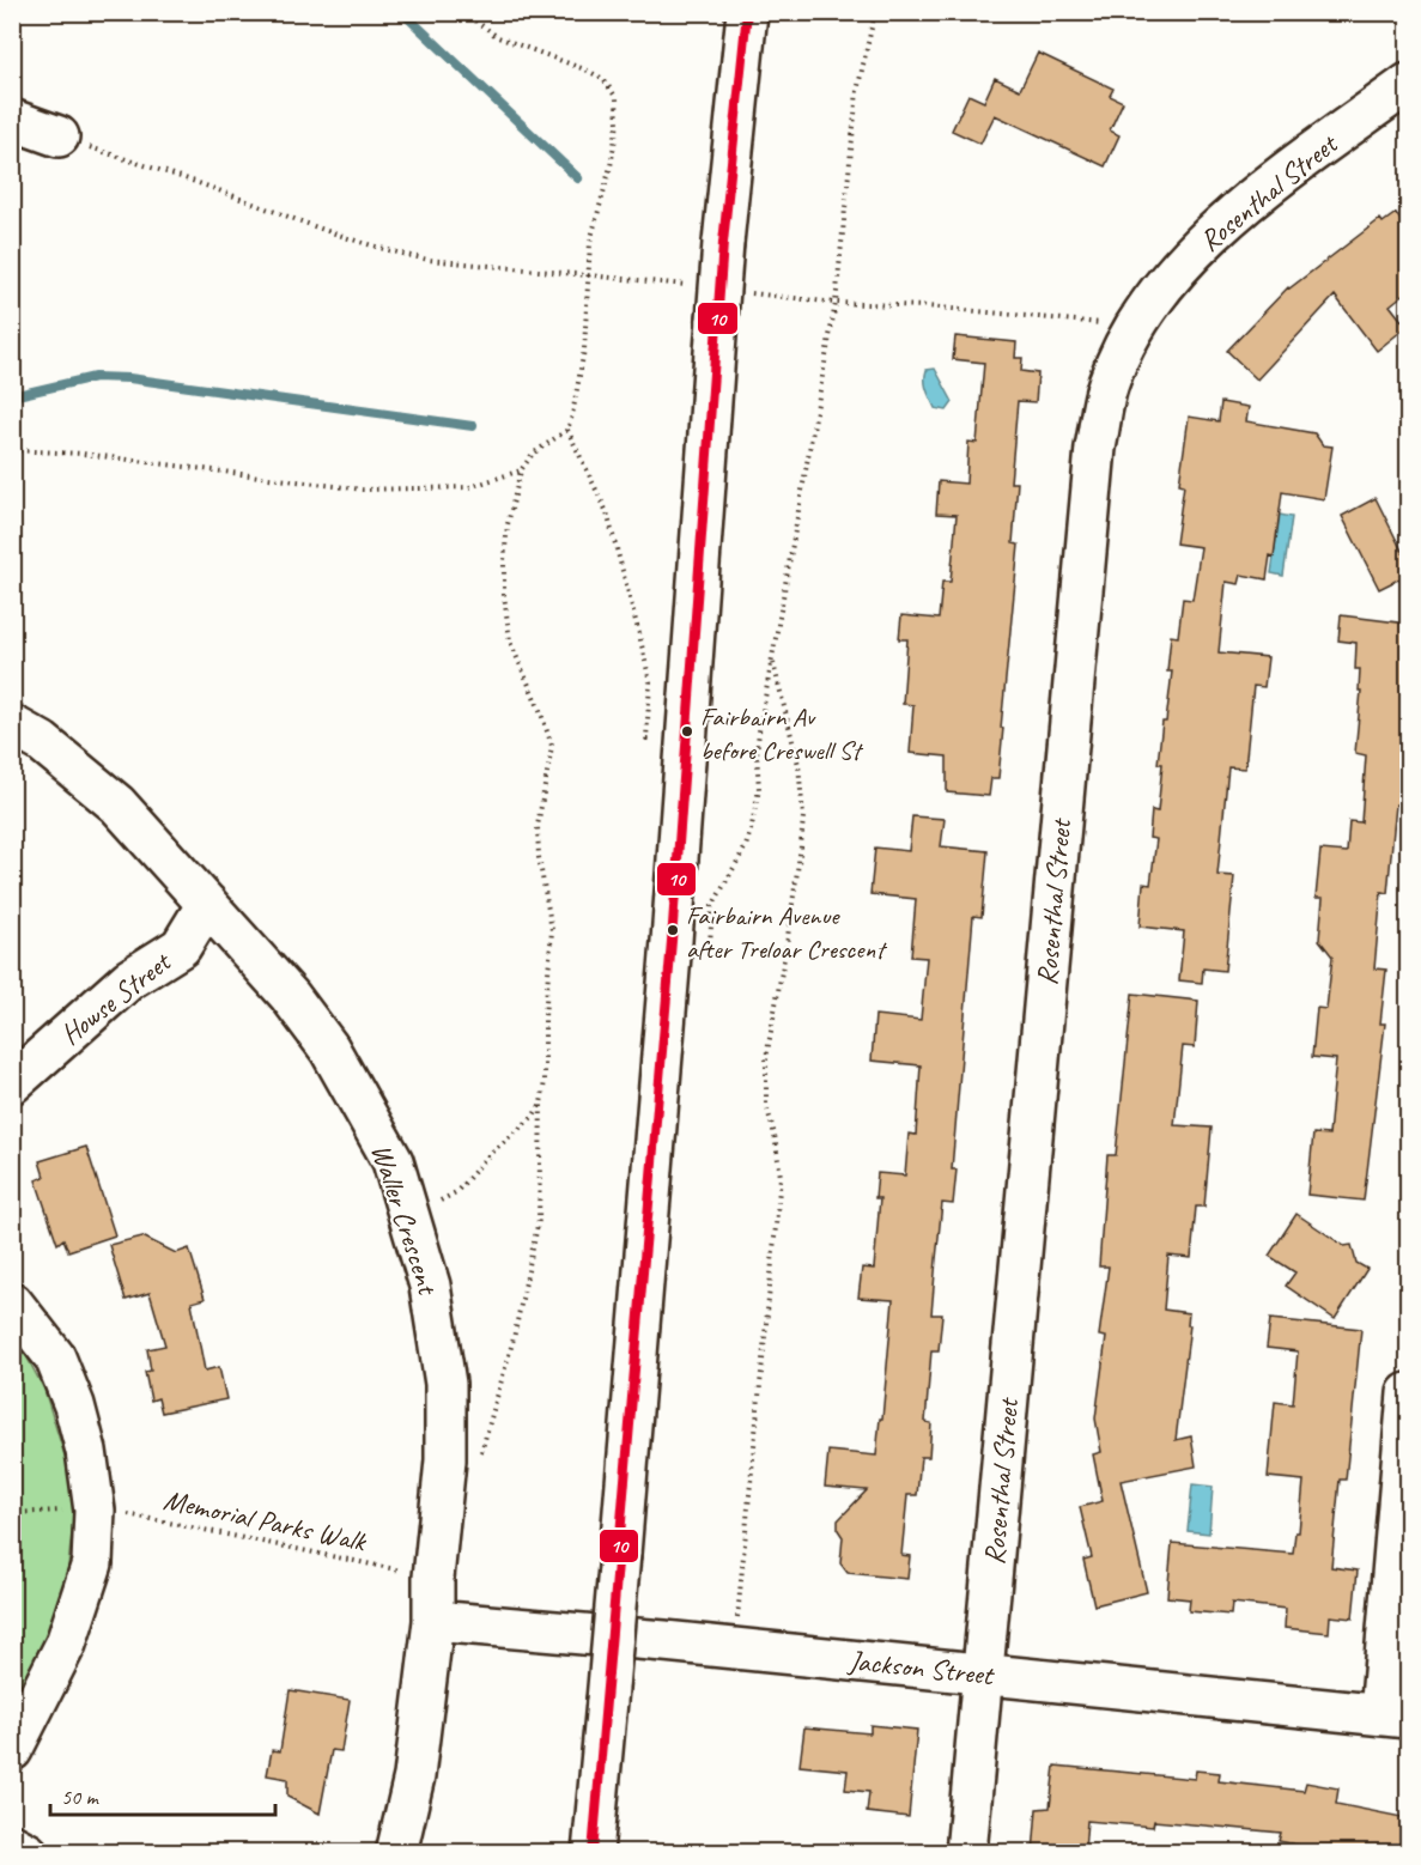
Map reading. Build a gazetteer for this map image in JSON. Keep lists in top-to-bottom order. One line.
{"streets":{"street":["Rosenthal Street","Howse Street","Waller Crescent","Jackson Street"],"path":["Memorial Parks Walk"]},"crossings":[["Rosenthal Street","Jackson Street"],["Howse Street","Waller Crescent"],["Waller Crescent","Jackson Street"]],"places":["Fairbairn Av before Creswell St","Fairbairn Avenue after Treloar Crescent"],"lines":["transit line 10"],"scale_bar":"50 m"}
